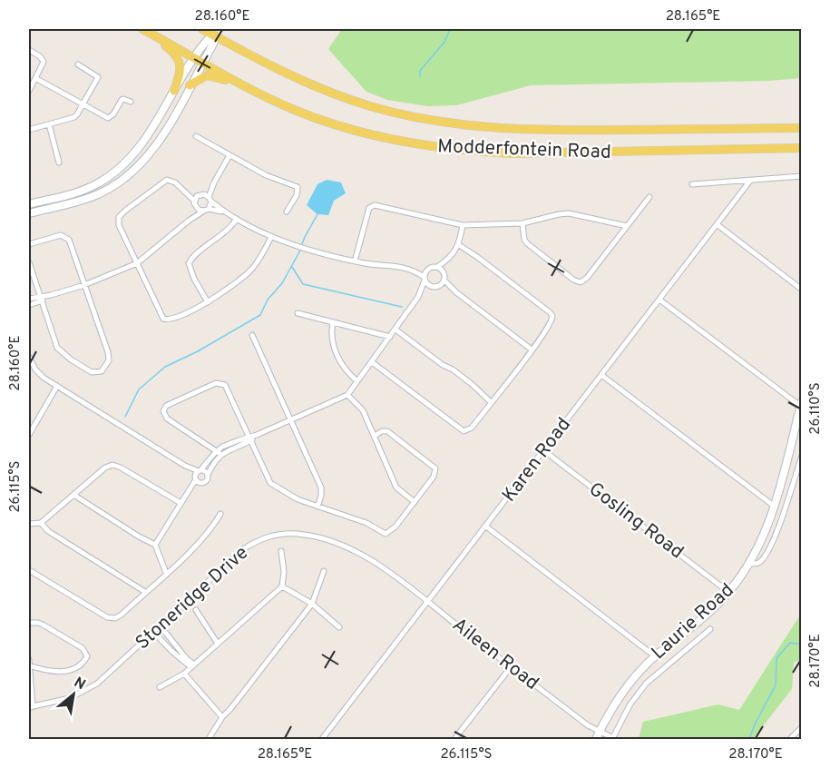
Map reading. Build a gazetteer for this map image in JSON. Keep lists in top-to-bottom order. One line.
{"streets":{"main road":["Modderfontein Road","Laurie Road"],"street":["Karen Road","Gosling Road","Stoneridge Drive","Aileen Road"]},"crossings":[["Karen Road","Gosling Road"],["Karen Road","Aileen Road"],["Gosling Road","Laurie Road"],["Stoneridge Drive","Aileen Road"],["Laurie Road","Aileen Road"]],"north":"top right","coordinates":["28.160°E","28.165°E","26.110°S","26.115°S","28.170°E"]}
